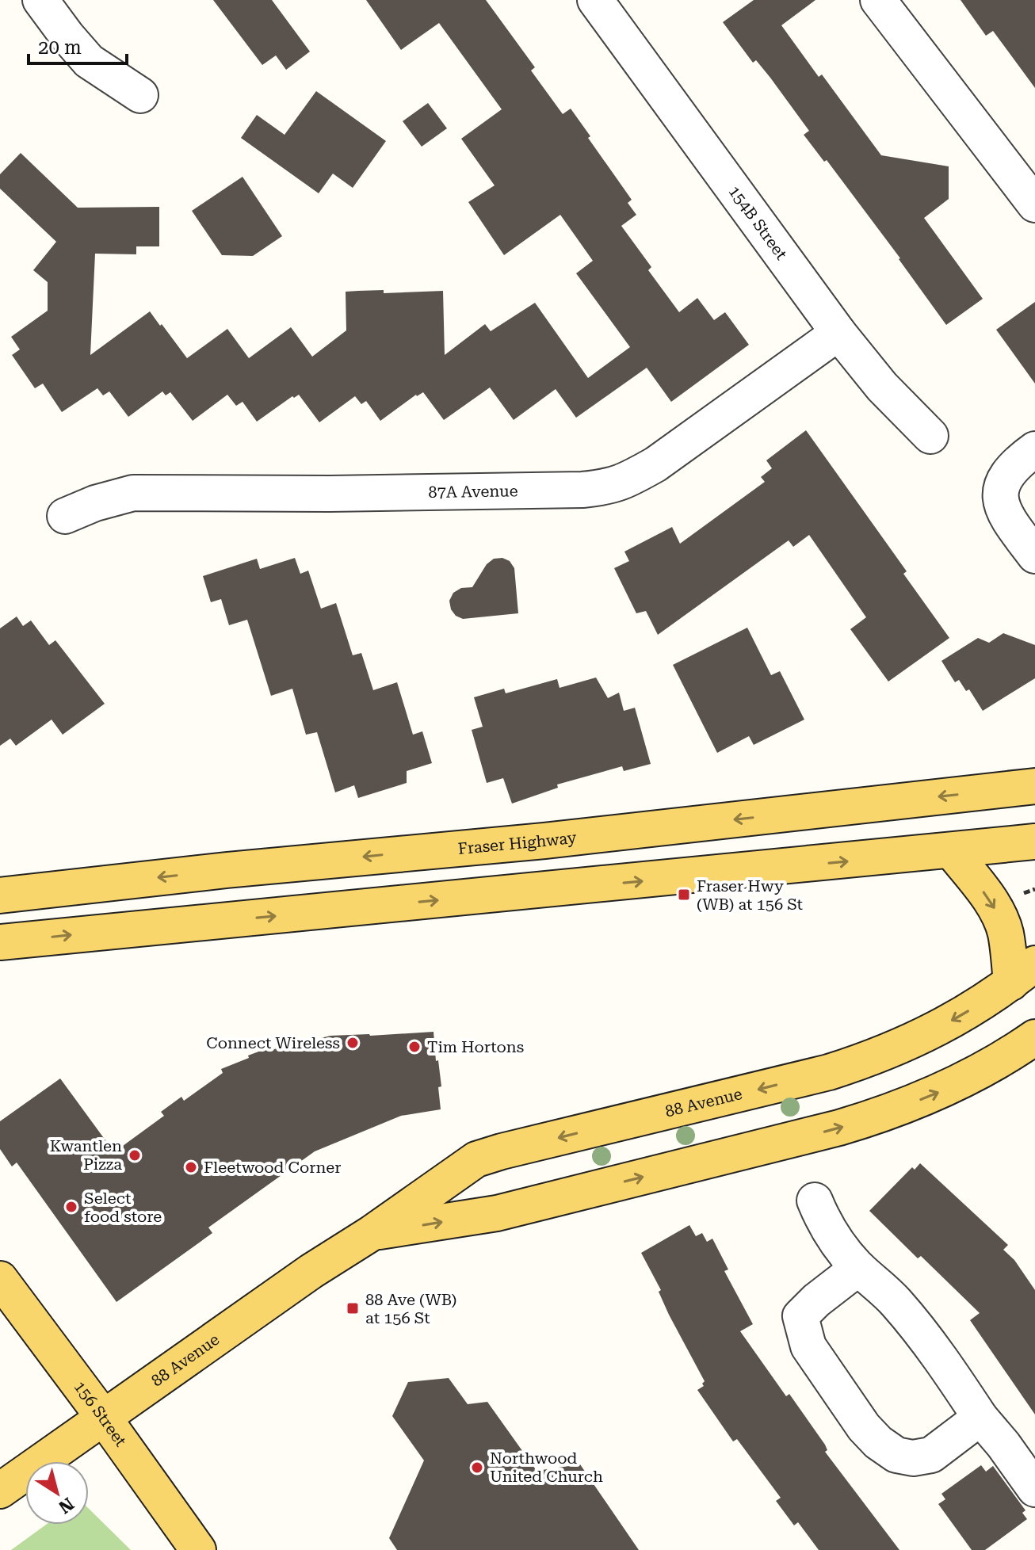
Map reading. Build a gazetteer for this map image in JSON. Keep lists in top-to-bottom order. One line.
{"streets":{"main road":["Fraser Highway","88 Avenue","156 Street"],"street":["154B Street","87A Avenue"]},"crossings":[["154B Street","87A Avenue"],["88 Avenue","156 Street"]],"places":{"transit":["Fraser Hwy (WB) at 156 St","88 Ave (WB) at 156 St"],"other":["Connect Wireless","Tim Hortons","Kwantlen Pizza","Fleetwood Corner","Select food store","Northwood United Church"]},"scale_bar":"20 m","north":"bottom right"}
